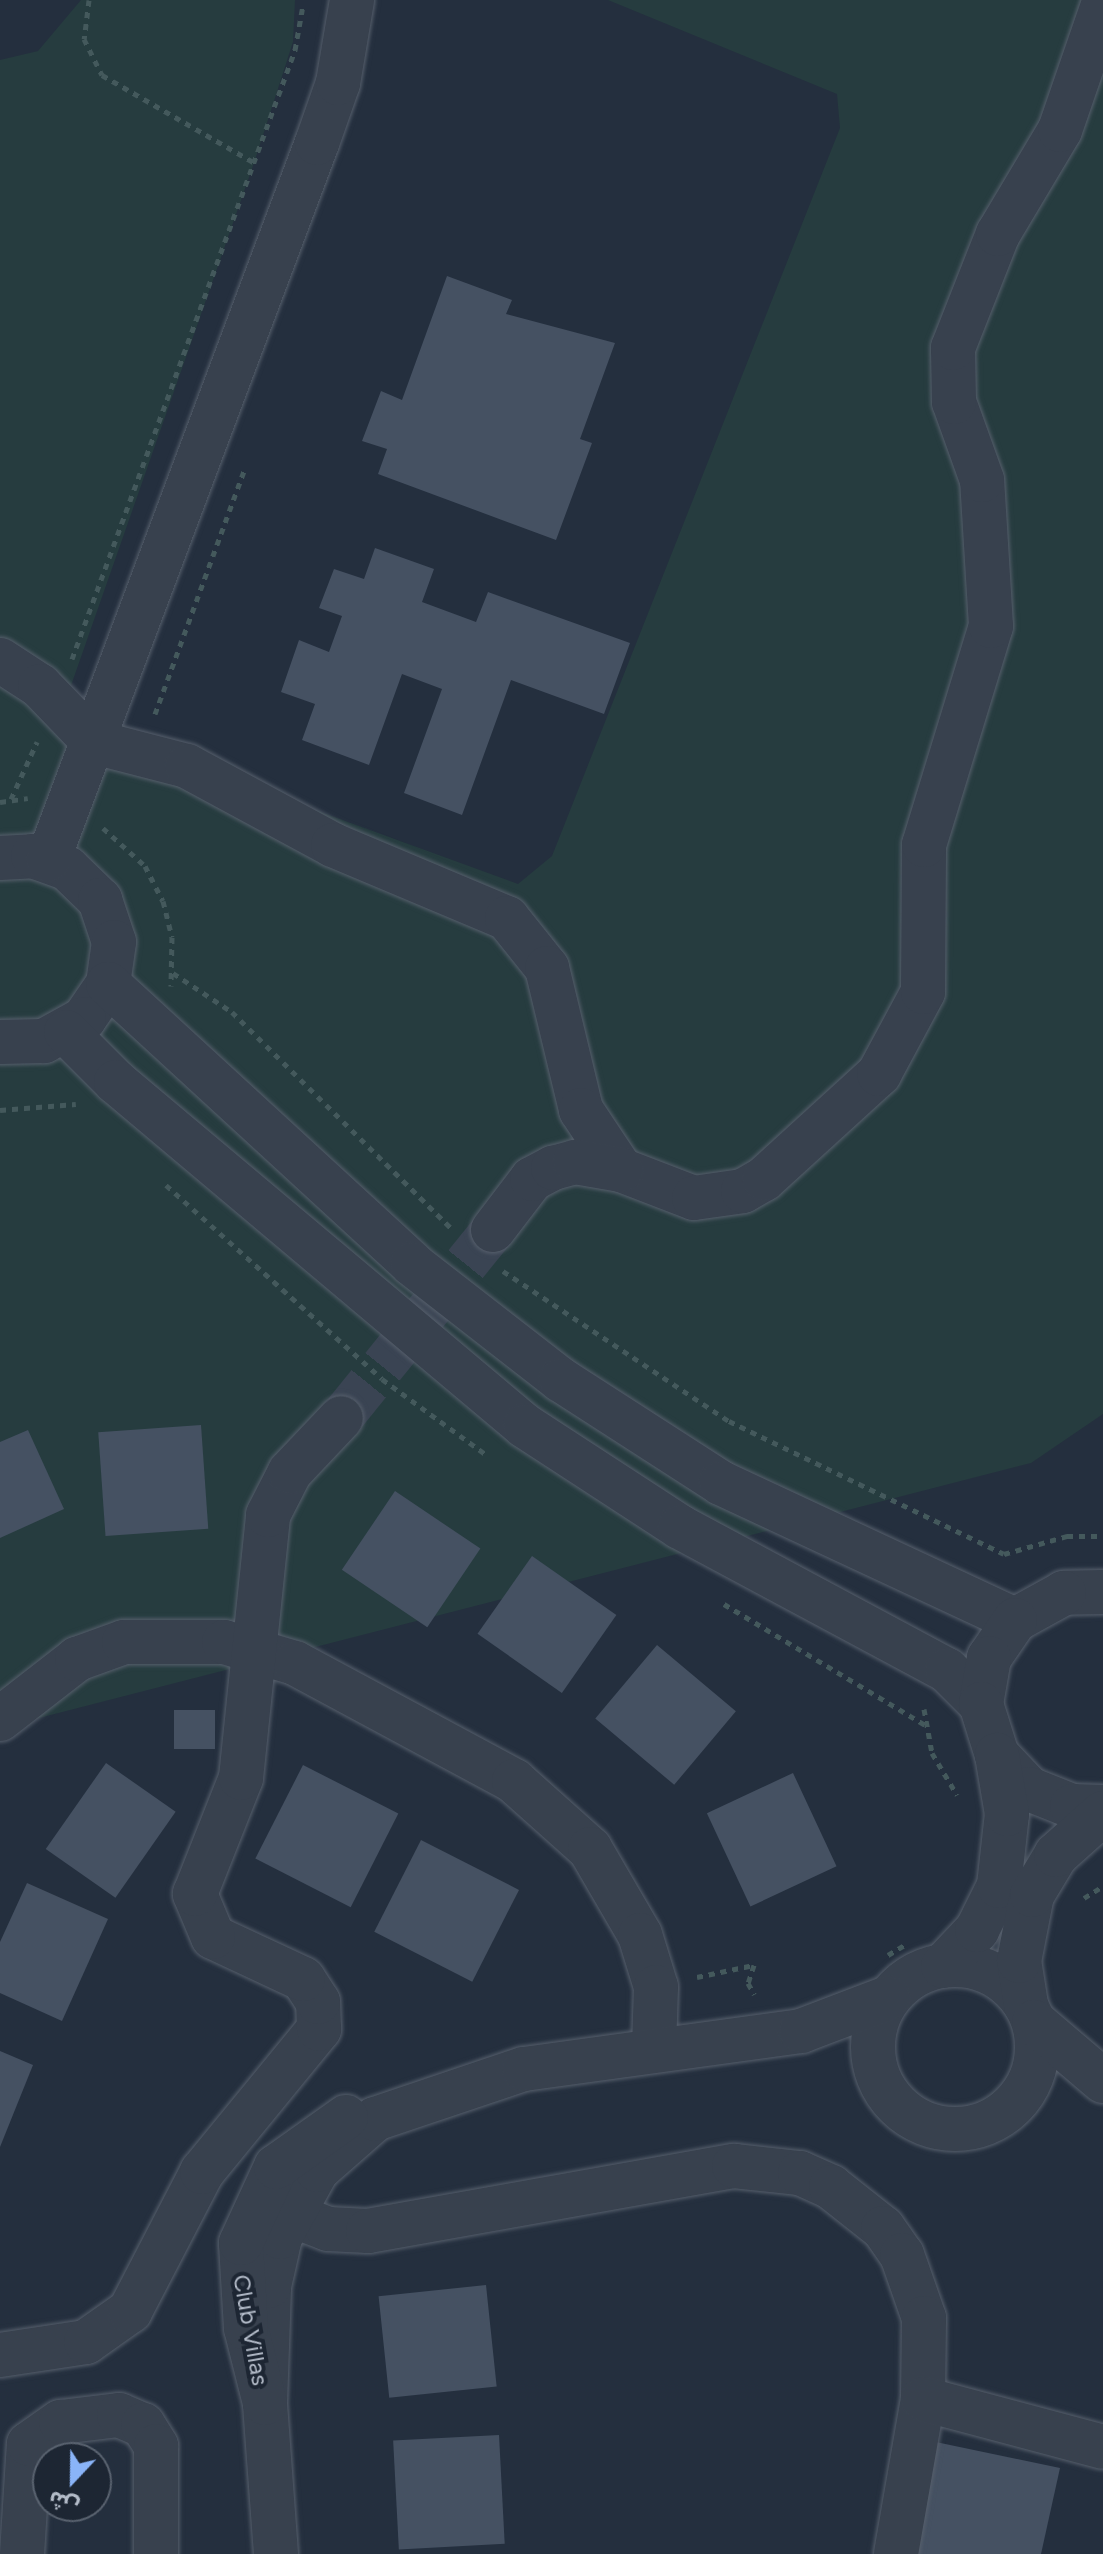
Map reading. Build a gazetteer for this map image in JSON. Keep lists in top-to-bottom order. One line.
{"streets":{"street":["Club Villas"]},"north":"bottom"}
